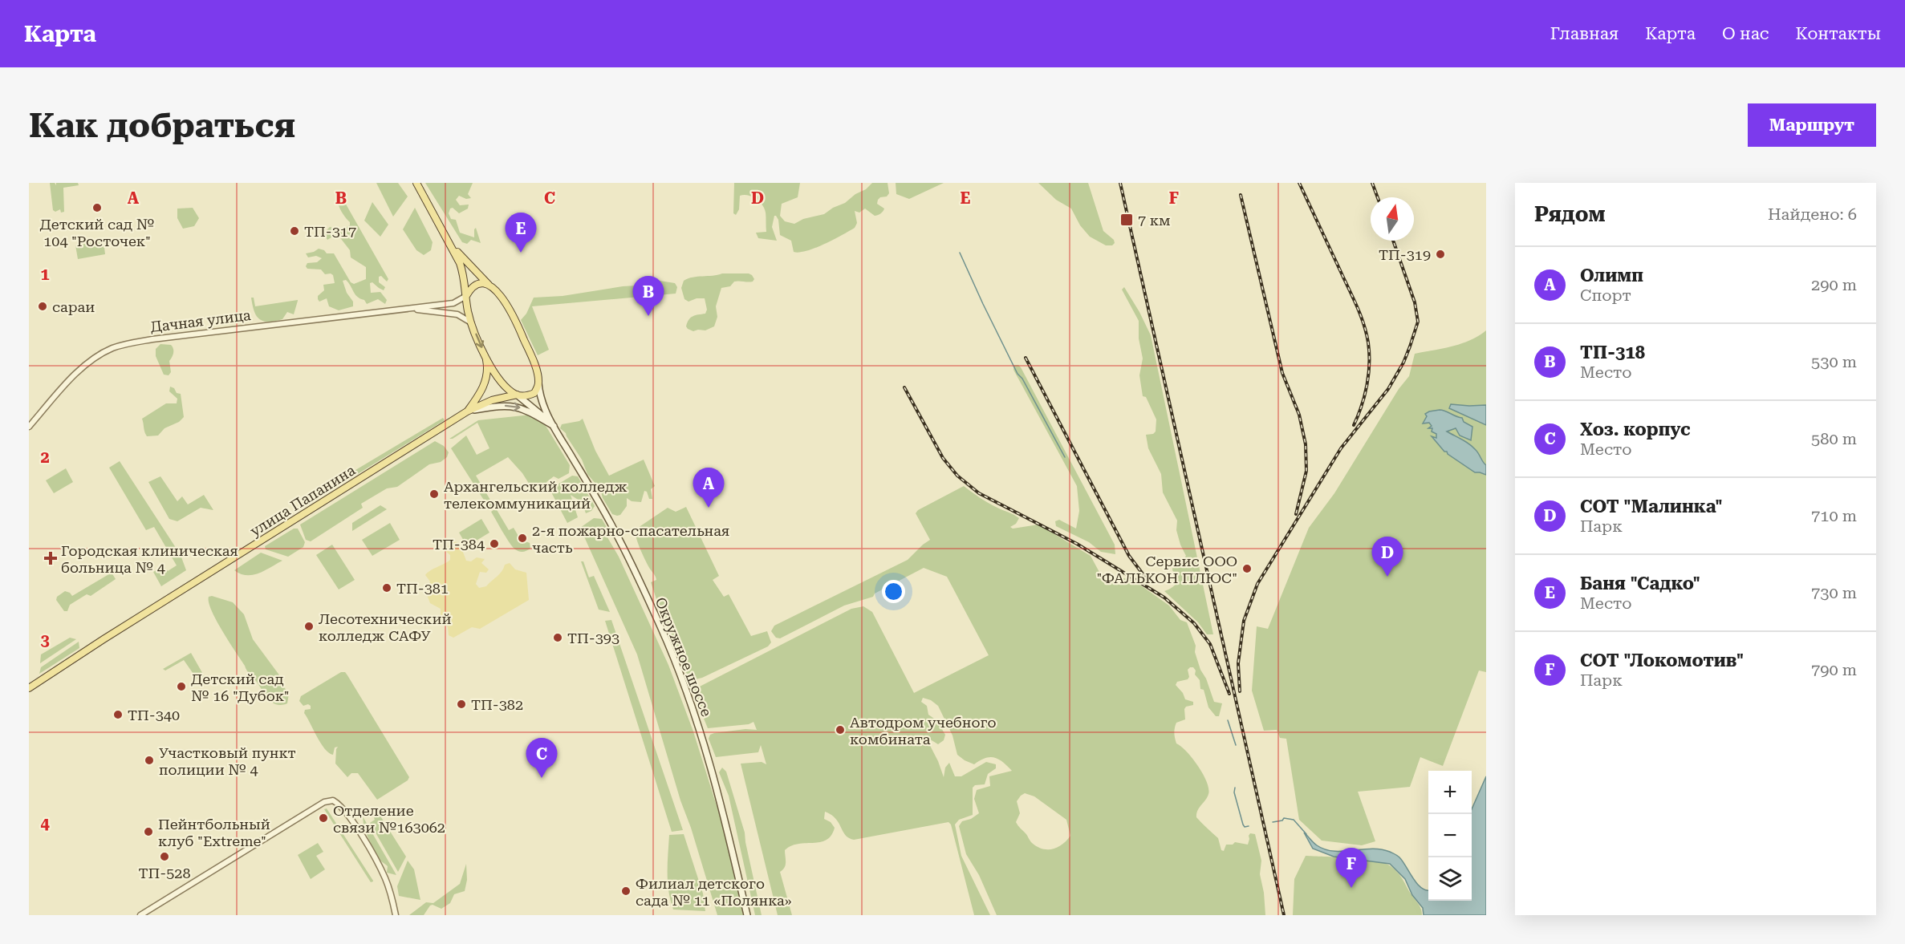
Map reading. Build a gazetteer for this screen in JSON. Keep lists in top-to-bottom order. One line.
{"streets":{"main road":["улица Папанина","Окружное шоссе"],"street":["Дачная улица"]},"crossings":[["Дачная улица","Окружное шоссе"],["улица Папанина","Окружное шоссе"]],"places":{"other":["Детский сад № 104 \"Росточек\"","ТП-317","ТП-319","сараи","Архангельский колледж телекоммуникаций","2-я пожарно-спасательная часть","ТП-384","Сервис ООО \"ФАЛЬКОН ПЛЮС\"","ТП-381","Лесотехнический колледж САФУ","ТП-393","Детский сад № 16 \"Дубок\"","ТП-382","ТП-340","Автодром учебного комбината","Участковый пункт полиции № 4","Отделение связи №163062","Пейнтбольный клуб \"Extreme\"","ТП-528","Филиал детского сада № 11 «Полянка»"],"transit":["7 км"],"health":["Городская клиническая больница № 4"]},"north":"top","page":{"header":"Карта","nav":["Главная","Карта","О нас","Контакты"],"buttons":"Маршрут","title":"Как добраться","heading":["Рядом","Найдено: 6"],"pins":["E","B","A","D","C","F"],"list":[{"mark":"A","name":"Олимп","note":"Спорт","value":"290 m"},{"mark":"B","name":"ТП-318","note":"Место","value":"530 m"},{"mark":"C","name":"Хоз. корпус","note":"Место","value":"580 m"},{"mark":"D","name":"СОТ \"Малинка\"","note":"Парк","value":"710 m"},{"mark":"E","name":"Баня \"Садко\"","note":"Место","value":"730 m"},{"mark":"F","name":"СОТ \"Локомотив\"","note":"Парк","value":"790 m"}],"map_buttons":["+","−"]},"grid":{"columns":["A","B","C","D","E","F"],"rows":["1","2","3","4"]}}
